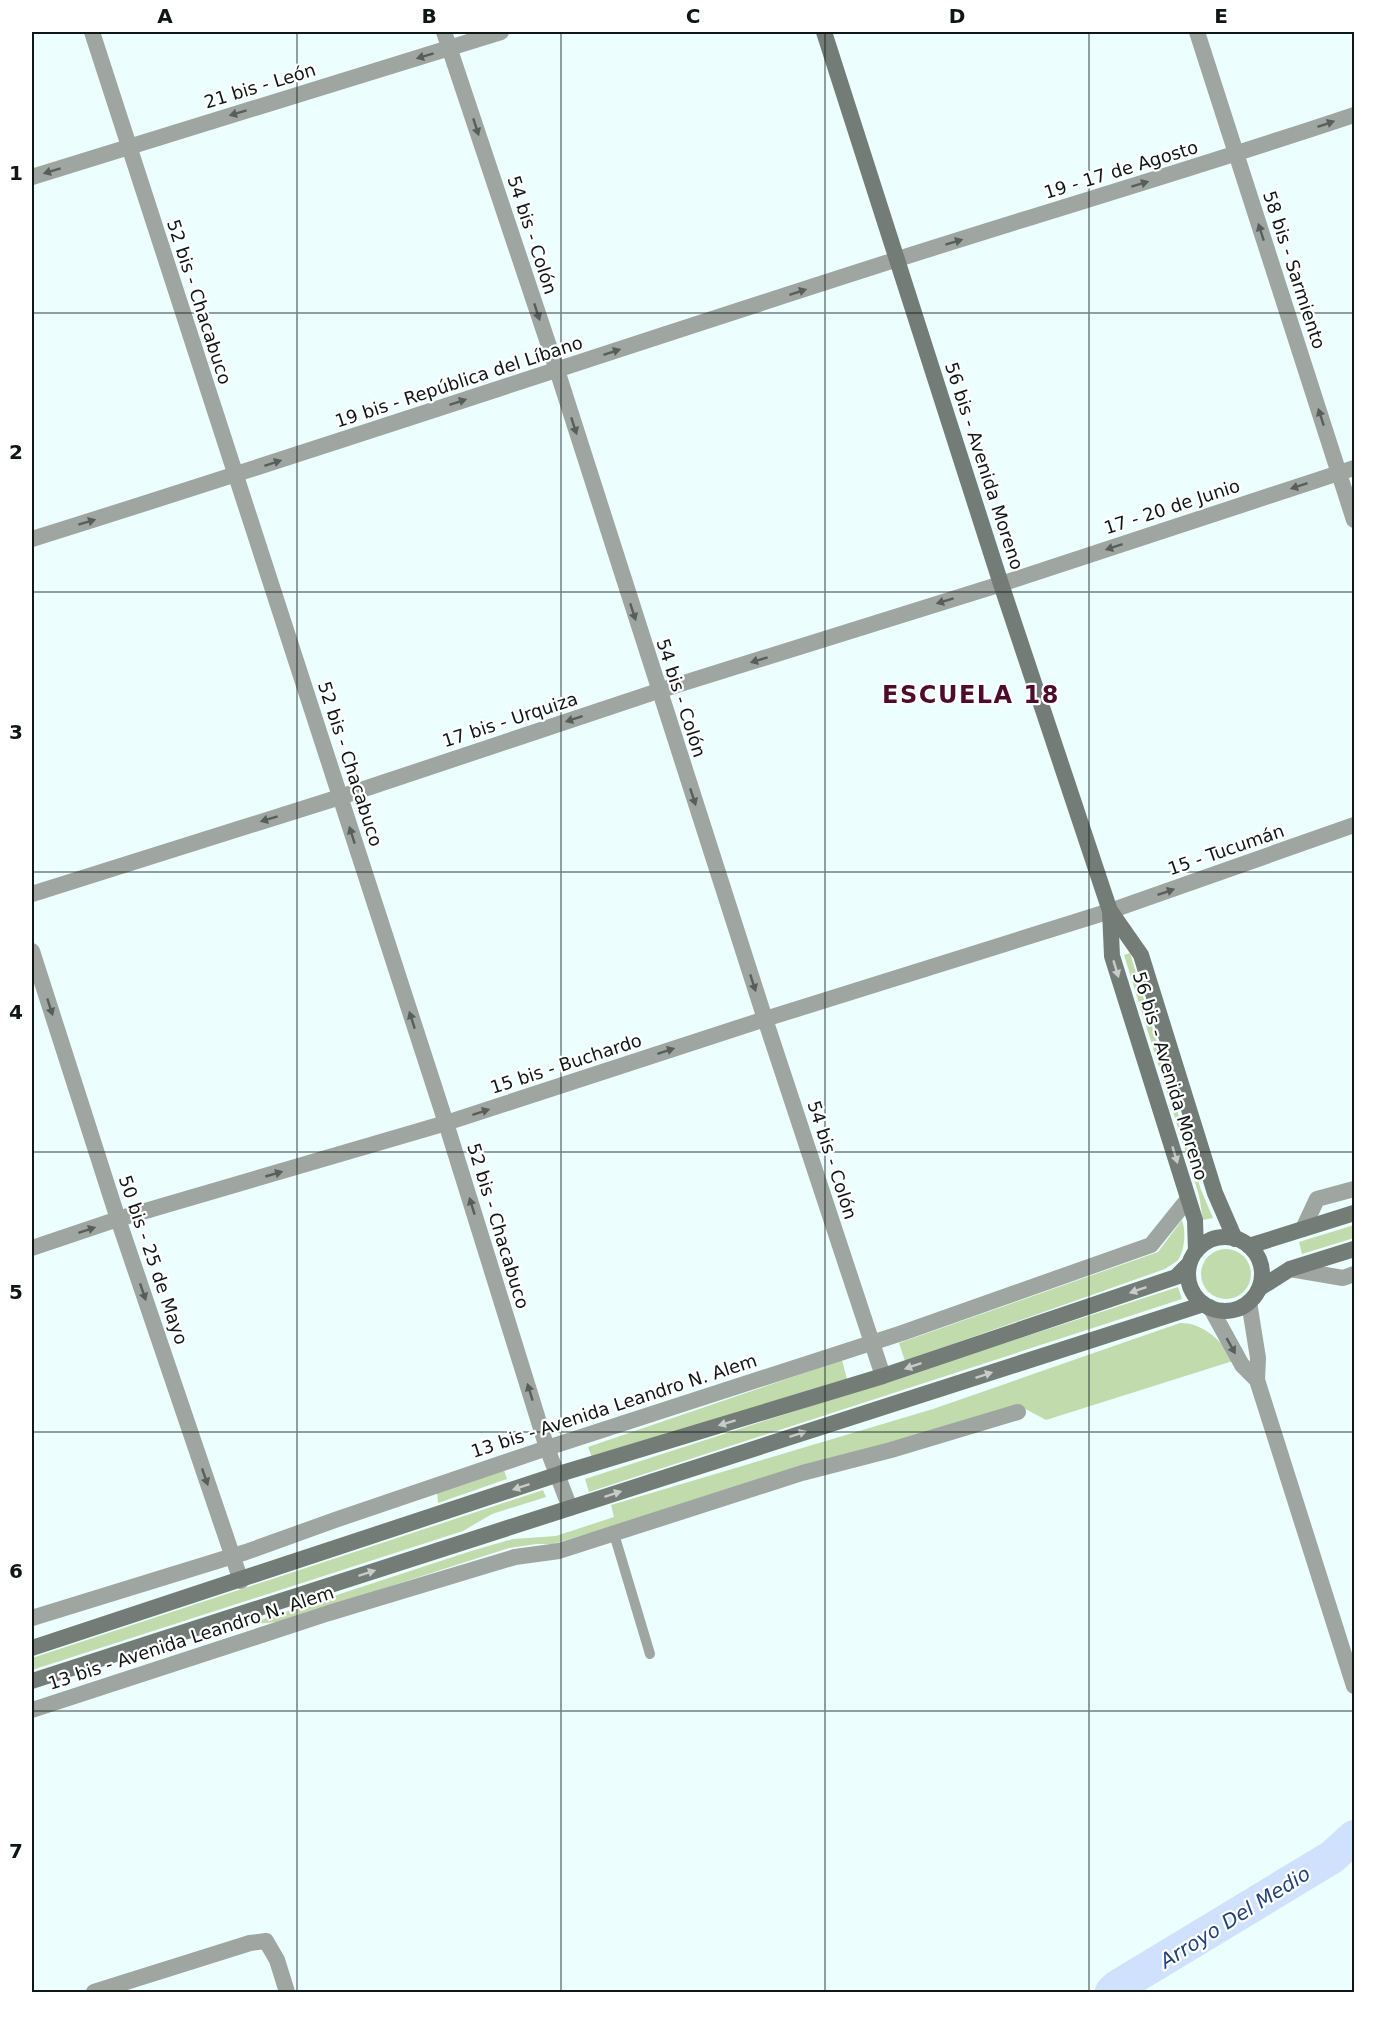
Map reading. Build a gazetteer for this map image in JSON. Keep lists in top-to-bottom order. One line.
{"streets":{"main road":["56 bis - Avenida Moreno","13 bis - Avenida Leandro N. Alem"],"street":["21 bis - León","19 - 17 de Agosto","54 bis - Colón","58 bis - Sarmiento","52 bis - Chacabuco","19 bis - República del Líbano","17 - 20 de Junio","17 bis - Urquiza","15 - Tucumán","15 bis - Buchardo","50 bis - 25 de Mayo"]},"crossings":[["21 bis - León","54 bis - Colón"],["21 bis - León","52 bis - Chacabuco"],["19 - 17 de Agosto","58 bis - Sarmiento"],["19 - 17 de Agosto","19 bis - República del Líbano"],["19 - 17 de Agosto","56 bis - Avenida Moreno"],["54 bis - Colón","19 bis - República del Líbano"],["54 bis - Colón","17 bis - Urquiza"],["54 bis - Colón","15 bis - Buchardo"],["54 bis - Colón","13 bis - Avenida Leandro N. Alem"],["58 bis - Sarmiento","17 - 20 de Junio"],["52 bis - Chacabuco","19 bis - República del Líbano"],["52 bis - Chacabuco","17 bis - Urquiza"],["52 bis - Chacabuco","15 bis - Buchardo"],["52 bis - Chacabuco","13 bis - Avenida Leandro N. Alem"],["19 bis - República del Líbano","56 bis - Avenida Moreno"],["56 bis - Avenida Moreno","17 - 20 de Junio"],["56 bis - Avenida Moreno","17 bis - Urquiza"],["56 bis - Avenida Moreno","15 - Tucumán"],["56 bis - Avenida Moreno","15 bis - Buchardo"],["56 bis - Avenida Moreno","13 bis - Avenida Leandro N. Alem"],["17 - 20 de Junio","17 bis - Urquiza"],["15 - Tucumán","15 bis - Buchardo"],["15 bis - Buchardo","50 bis - 25 de Mayo"],["50 bis - 25 de Mayo","13 bis - Avenida Leandro N. Alem"]],"one_way":["21 bis - León","19 - 17 de Agosto","54 bis - Colón","58 bis - Sarmiento","52 bis - Chacabuco","19 bis - República del Líbano","17 - 20 de Junio","17 bis - Urquiza","15 - Tucumán","15 bis - Buchardo","50 bis - 25 de Mayo"],"districts":["ESCUELA 18"],"water":["Arroyo Del Medio"],"grid":{"columns":["A","B","C","D","E"],"rows":["1","2","3","4","5","6","7"]}}
